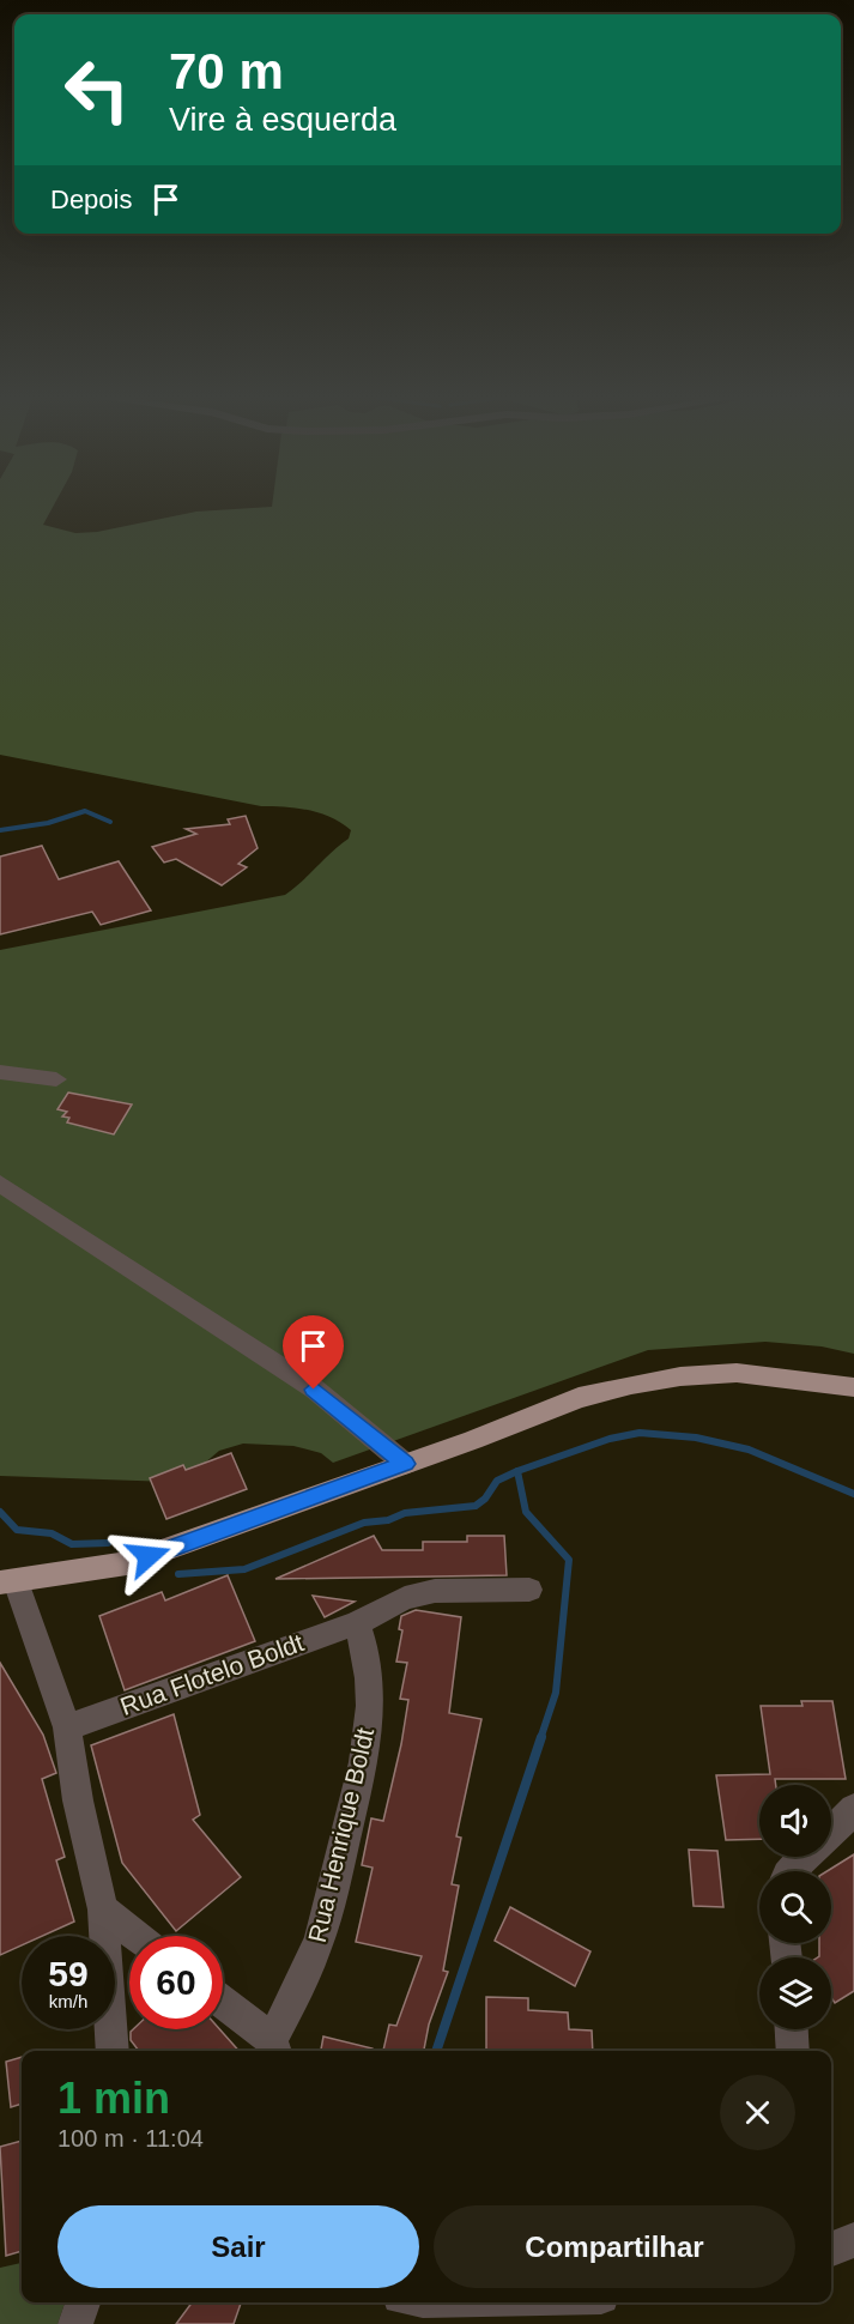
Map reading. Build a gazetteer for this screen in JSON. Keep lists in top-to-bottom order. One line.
{"streets":{"street":["Rua Flotelo Boldt","Rua Henrique Boldt"]},"crossings":[["Rua Flotelo Boldt","Rua Henrique Boldt"]],"page":{"turn":["70 m","Vire à esquerda"],"then":"Depois","speed":"59 km/h","limit":"60","heading":["1 min","100 m · 11:04"],"buttons":["Sair","Compartilhar"]}}
